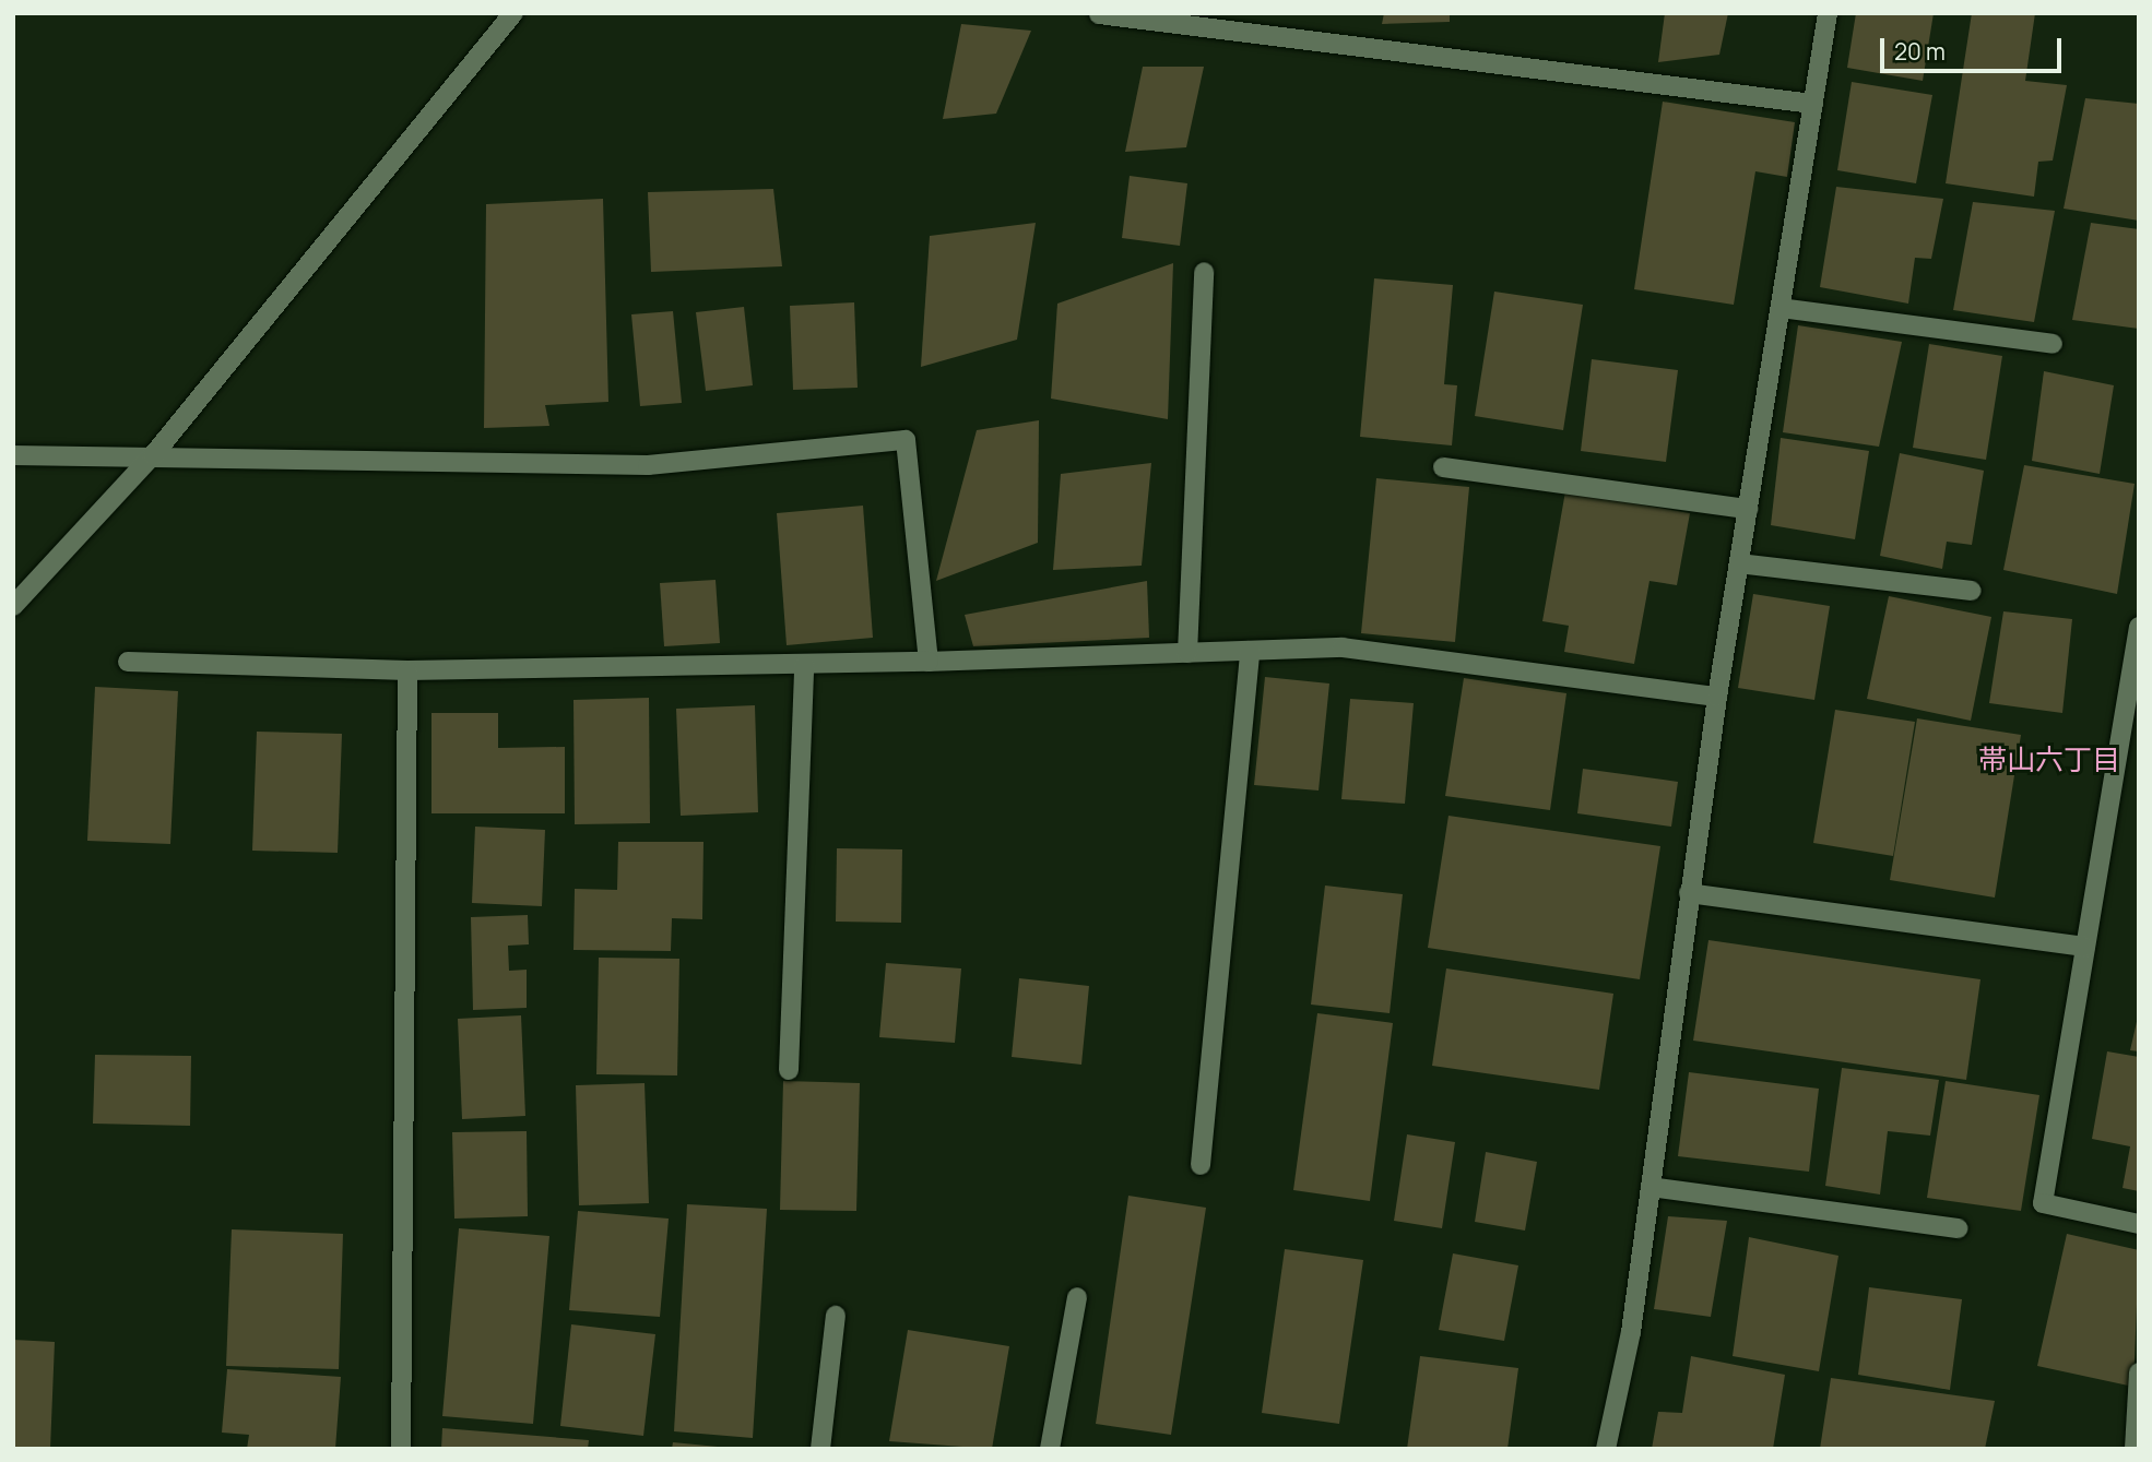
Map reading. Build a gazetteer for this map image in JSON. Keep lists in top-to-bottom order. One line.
{"districts":["帯山六丁目"],"scale_bar":"20 m"}
